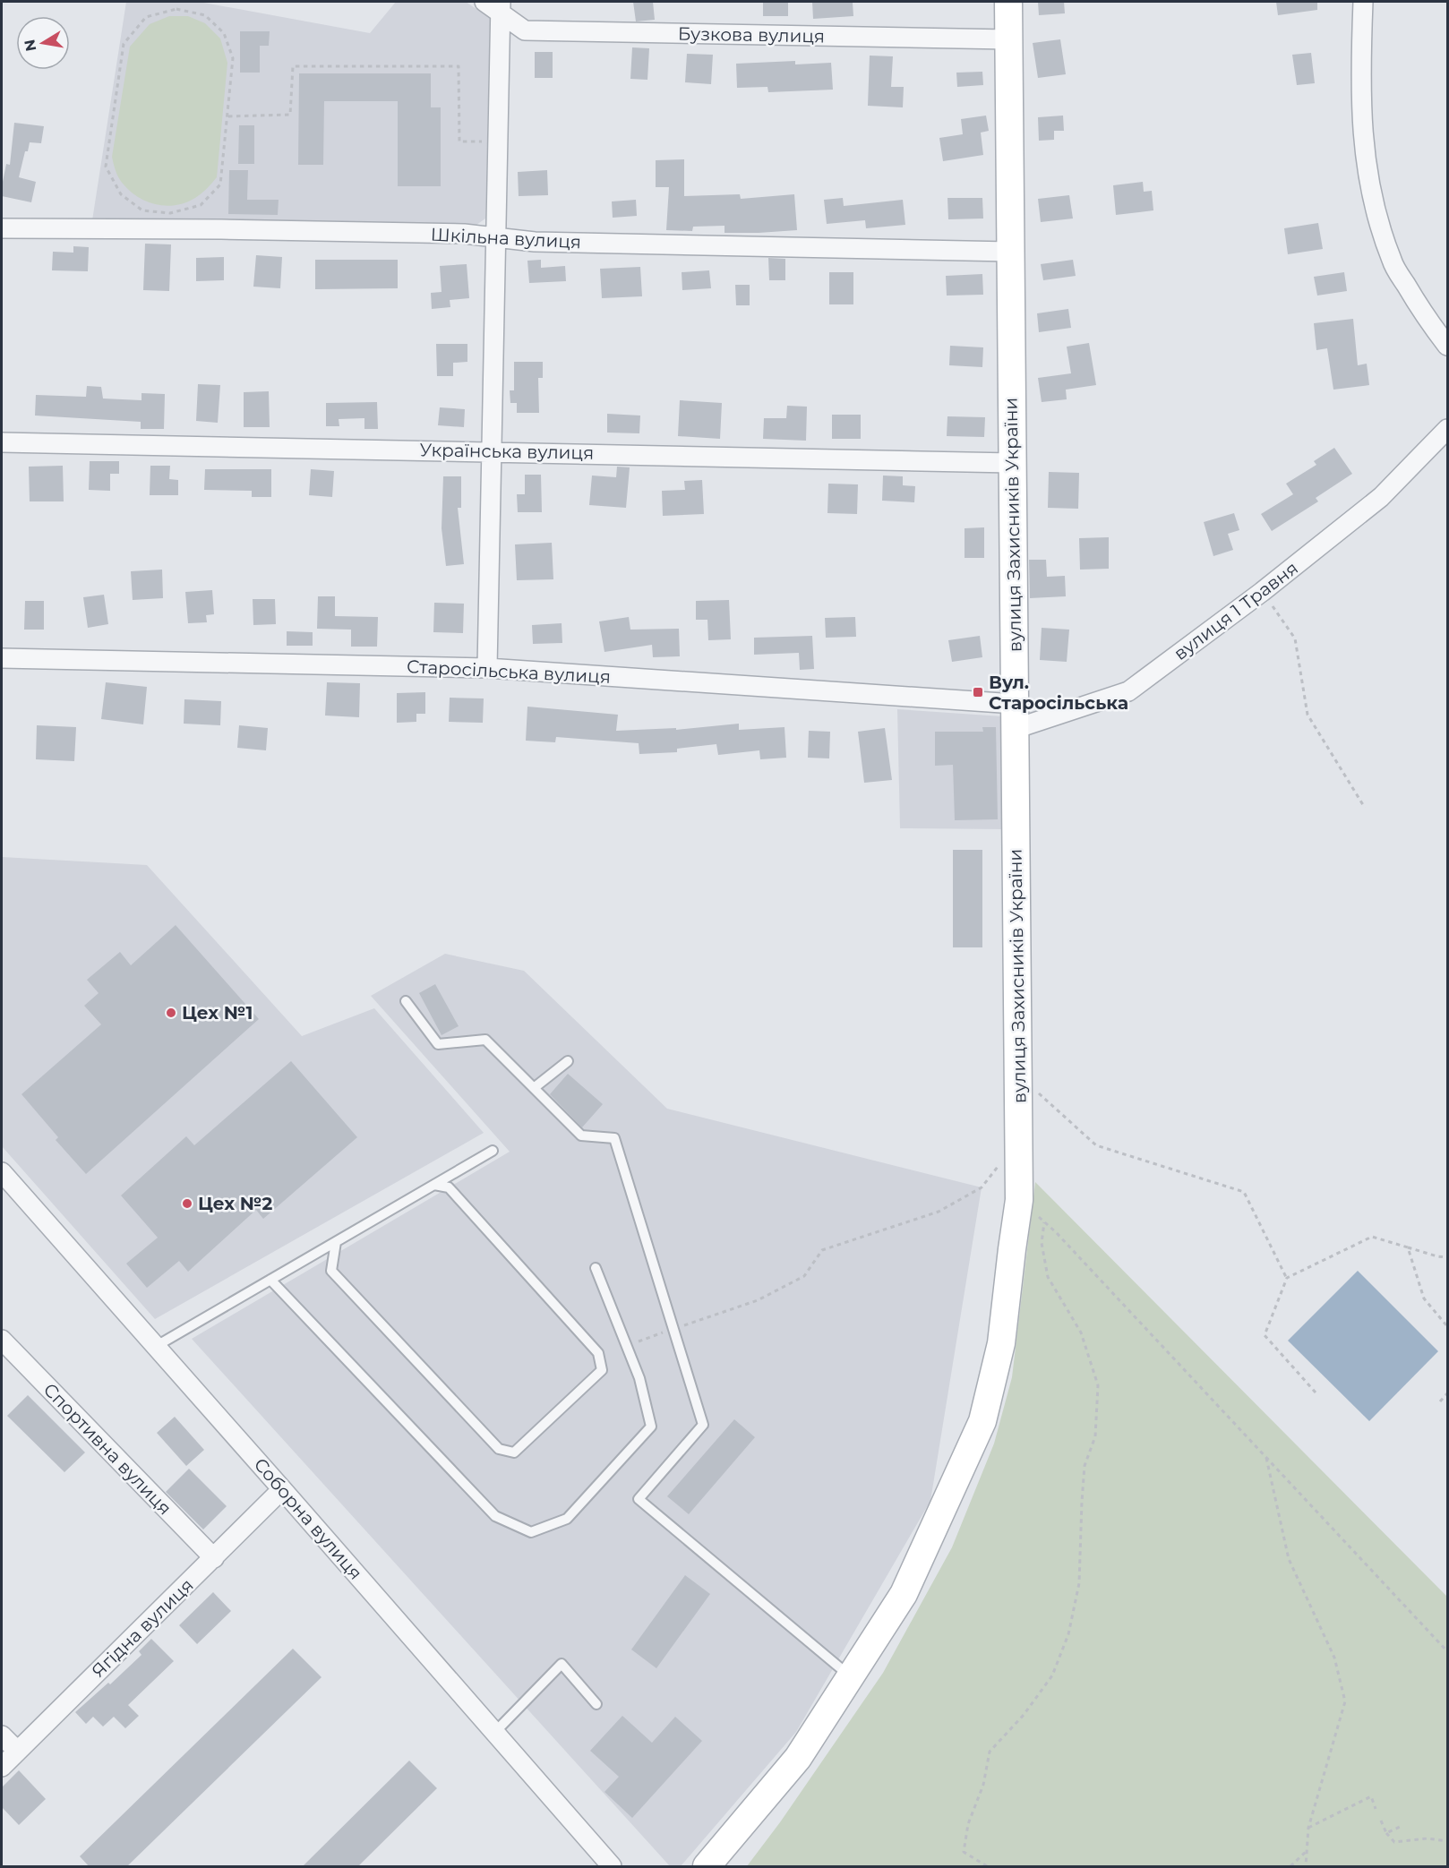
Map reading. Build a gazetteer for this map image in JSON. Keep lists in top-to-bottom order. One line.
{"streets":{"street":["Бузкова вулиця","Шкільна вулиця","Українська вулиця","вулиця Захисників України","вулиця 1 Травня","Старосільська вулиця","Спортивна вулиця","Соборна вулиця","Ягідна вулиця"]},"crossings":[["Бузкова вулиця","вулиця Захисників України"],["Шкільна вулиця","вулиця Захисників України"],["Українська вулиця","вулиця Захисників України"],["вулиця Захисників України","вулиця 1 Травня"],["вулиця Захисників України","Старосільська вулиця"],["вулиця 1 Травня","Старосільська вулиця"],["Спортивна вулиця","Ягідна вулиця"],["Соборна вулиця","Ягідна вулиця"]],"places":{"transit":["Вул. Старосільська"],"other":["Цех №1","Цех №2"]},"north":"left"}
